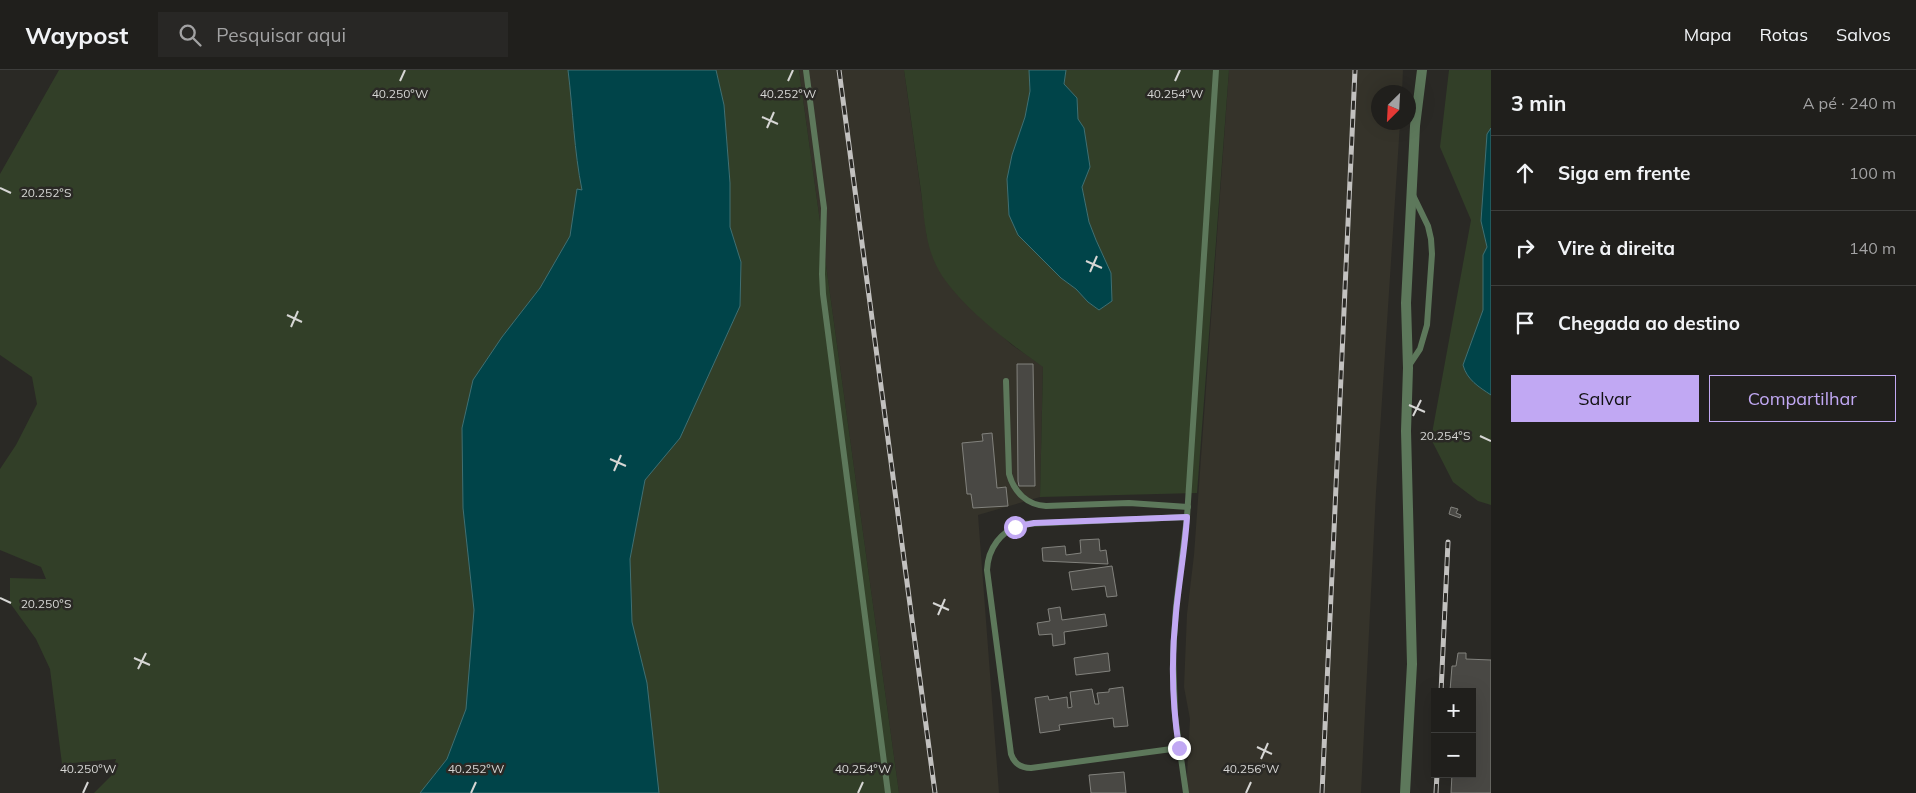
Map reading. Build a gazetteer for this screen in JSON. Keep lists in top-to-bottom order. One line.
{"north":"bottom left","page":{"header":"Waypost","search":"Pesquisar aqui","nav":["Mapa","Rotas","Salvos"],"heading":["3 min","A pé · 240 m"],"list":[["Siga em frente","100 m"],["Vire à direita","140 m"],"Chegada ao destino"],"buttons":["Salvar","Compartilhar"],"map_buttons":["+","−"]},"coordinates":["40.250°W","40.252°W","40.254°W","20.252°S","20.254°S","20.250°S","40.256°W"]}
